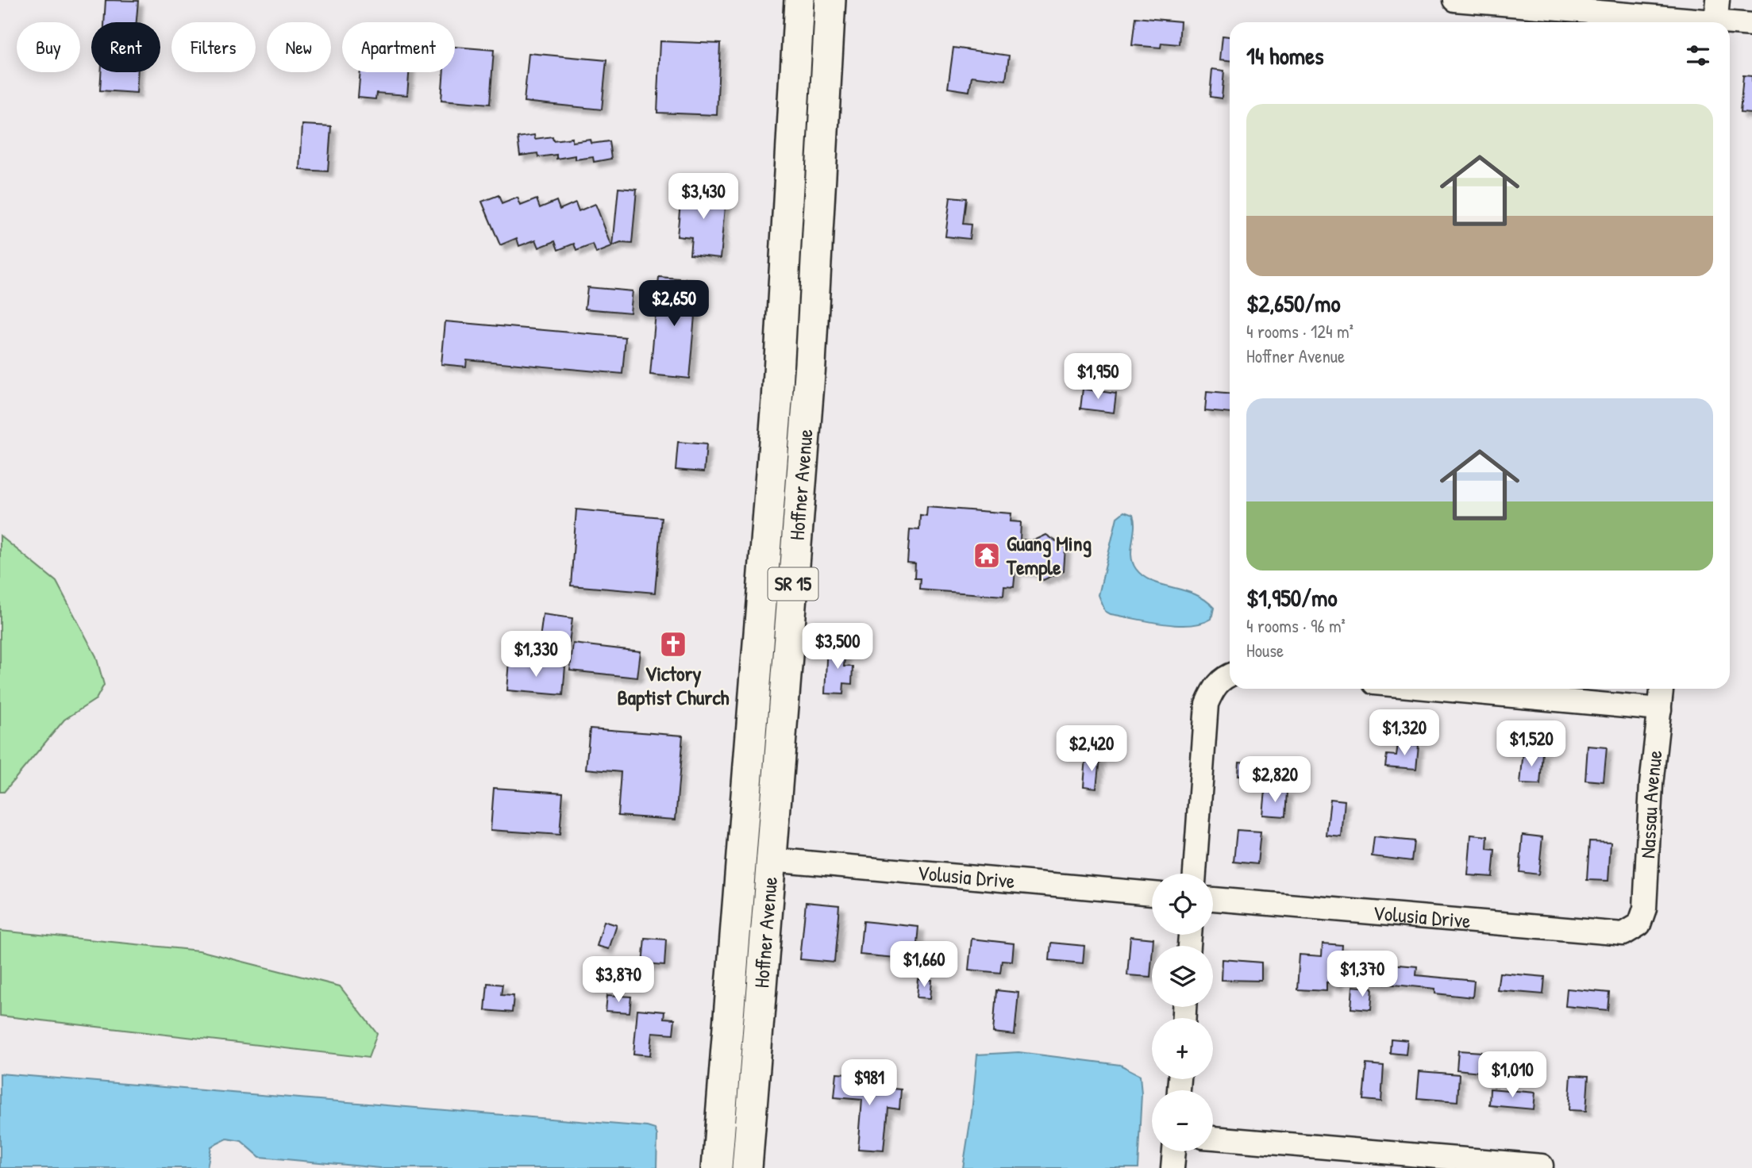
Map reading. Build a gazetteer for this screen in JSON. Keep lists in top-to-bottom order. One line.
{"streets":{"main road":["Hoffner Avenue","SR 15"],"street":["Nassau Avenue","Volusia Drive"]},"crossings":[["Hoffner Avenue","Volusia Drive"],["Nassau Avenue","Volusia Drive"]],"places":{"temple":["Guang Ming Temple"],"church":["Victory Baptist Church"]},"page":{"chip":["Buy","Rent","Filters","New","Apartment"],"heading":"14 homes","list":[{"name":"$2,650/mo","note":"4 rooms · 124 m² · Hoffner Avenue"},{"name":"$1,950/mo","note":"4 rooms · 96 m² · House"}],"price":["$3,430","$2,650","$1,950","$3,500","$1,330","$1,320","$1,520","$2,420","$2,820","$1,660","$1,370","$3,870","$1,010","$981"],"map_buttons":["+","−"]}}
